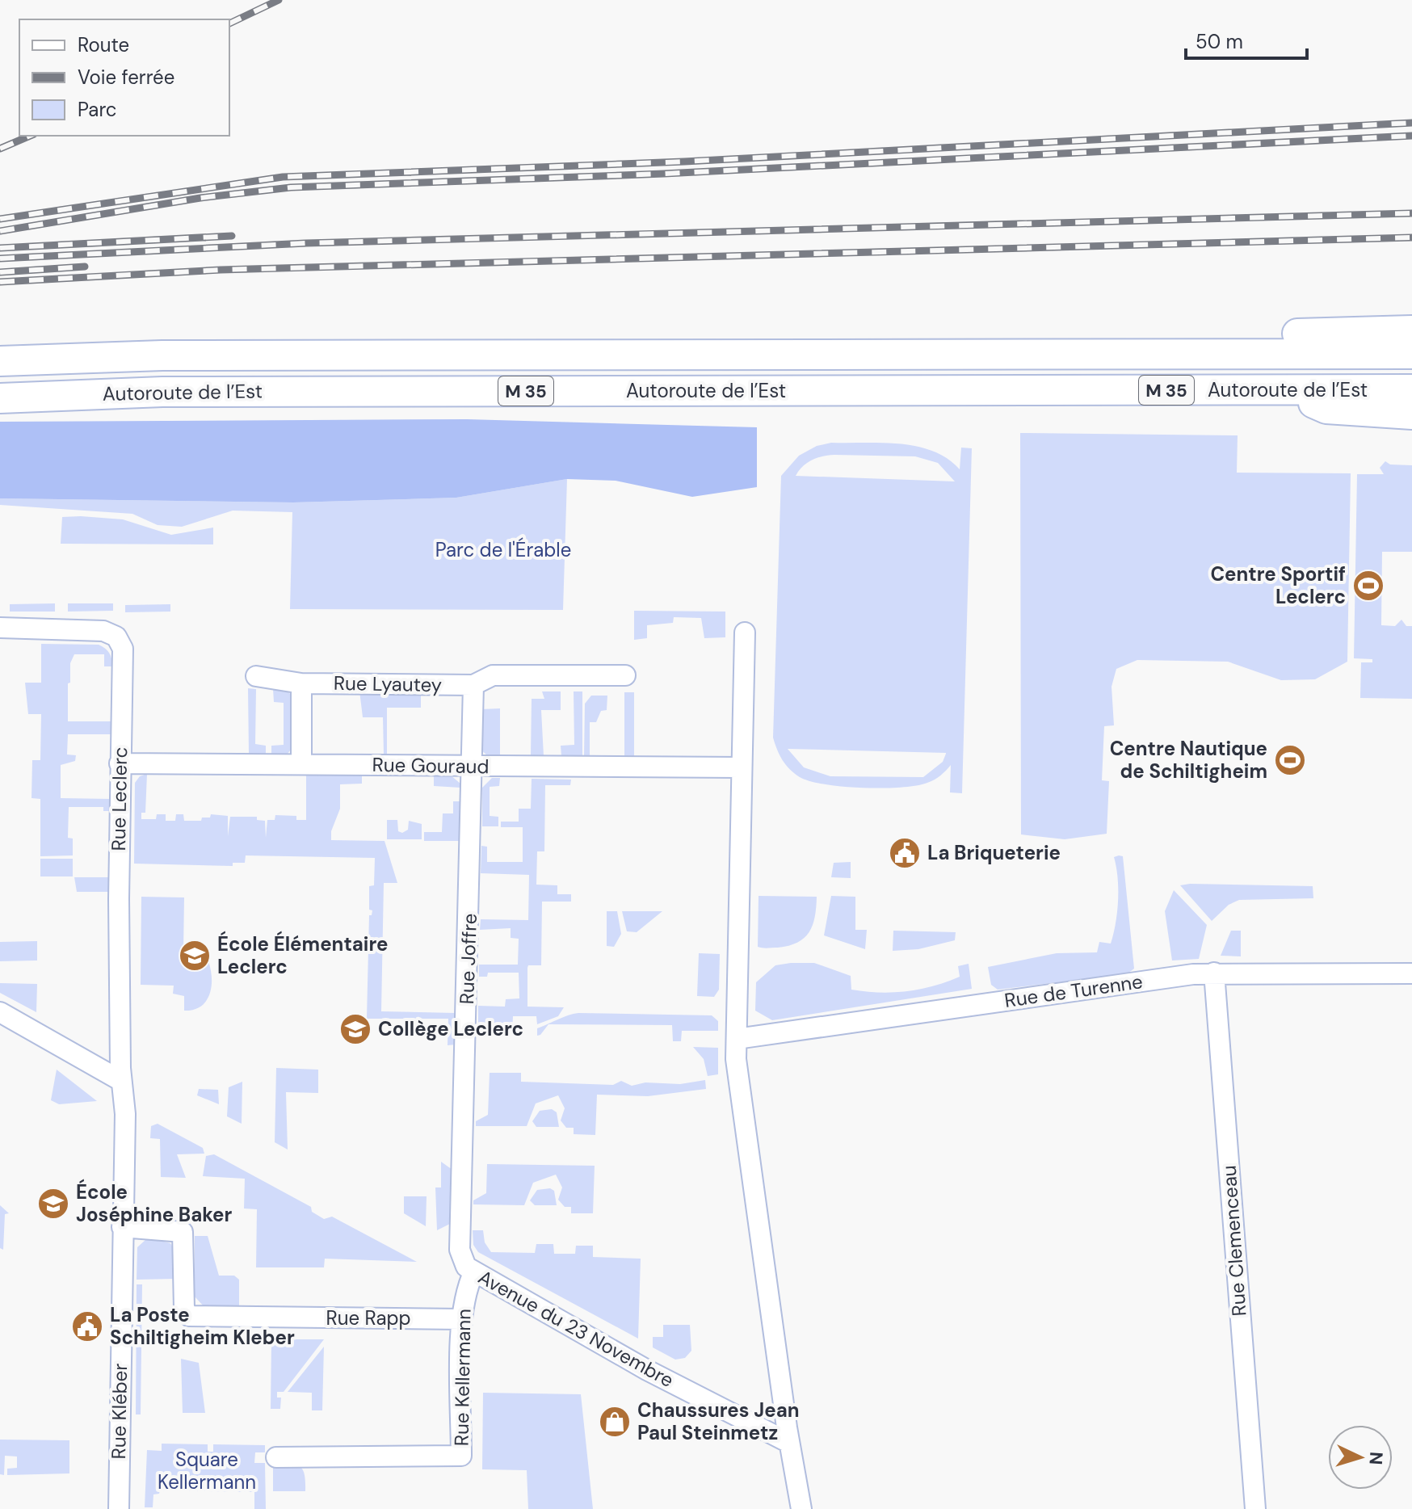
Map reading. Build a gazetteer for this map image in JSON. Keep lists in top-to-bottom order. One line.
{"streets":{"highway":["M 35","Autoroute de l’Est"],"street":["Rue Lyautey","Rue Gouraud","Rue Leclerc","Rue Joffre","Rue de Turenne","Rue Clemenceau","Rue Rapp","Avenue du 23 Novembre","Rue Kellermann","Rue Kléber"]},"crossings":[["Rue Gouraud","Rue Leclerc"],["Rue Gouraud","Rue Joffre"],["Rue Leclerc","Rue Kléber"],["Rue Joffre","Avenue du 23 Novembre"],["Rue Joffre","Rue Kellermann"],["Rue de Turenne","Rue Clemenceau"],["Rue Rapp","Rue Kellermann"],["Rue Rapp","Rue Kléber"],["Avenue du 23 Novembre","Rue Kellermann"]],"parks":["Parc de l'Érable","Square Kellermann"],"places":{"sports":["Centre Sportif Leclerc","Centre Nautique de Schiltigheim"],"public building":["La Briqueterie","La Poste Schiltigheim Kleber"],"school or university":["École Élémentaire Leclerc","Collège Leclerc","École Joséphine Baker"],"shop":["Chaussures Jean Paul Steinmetz"]},"legend":["Route","Voie ferrée","Parc"],"scale_bar":"50 m","north":"right"}
